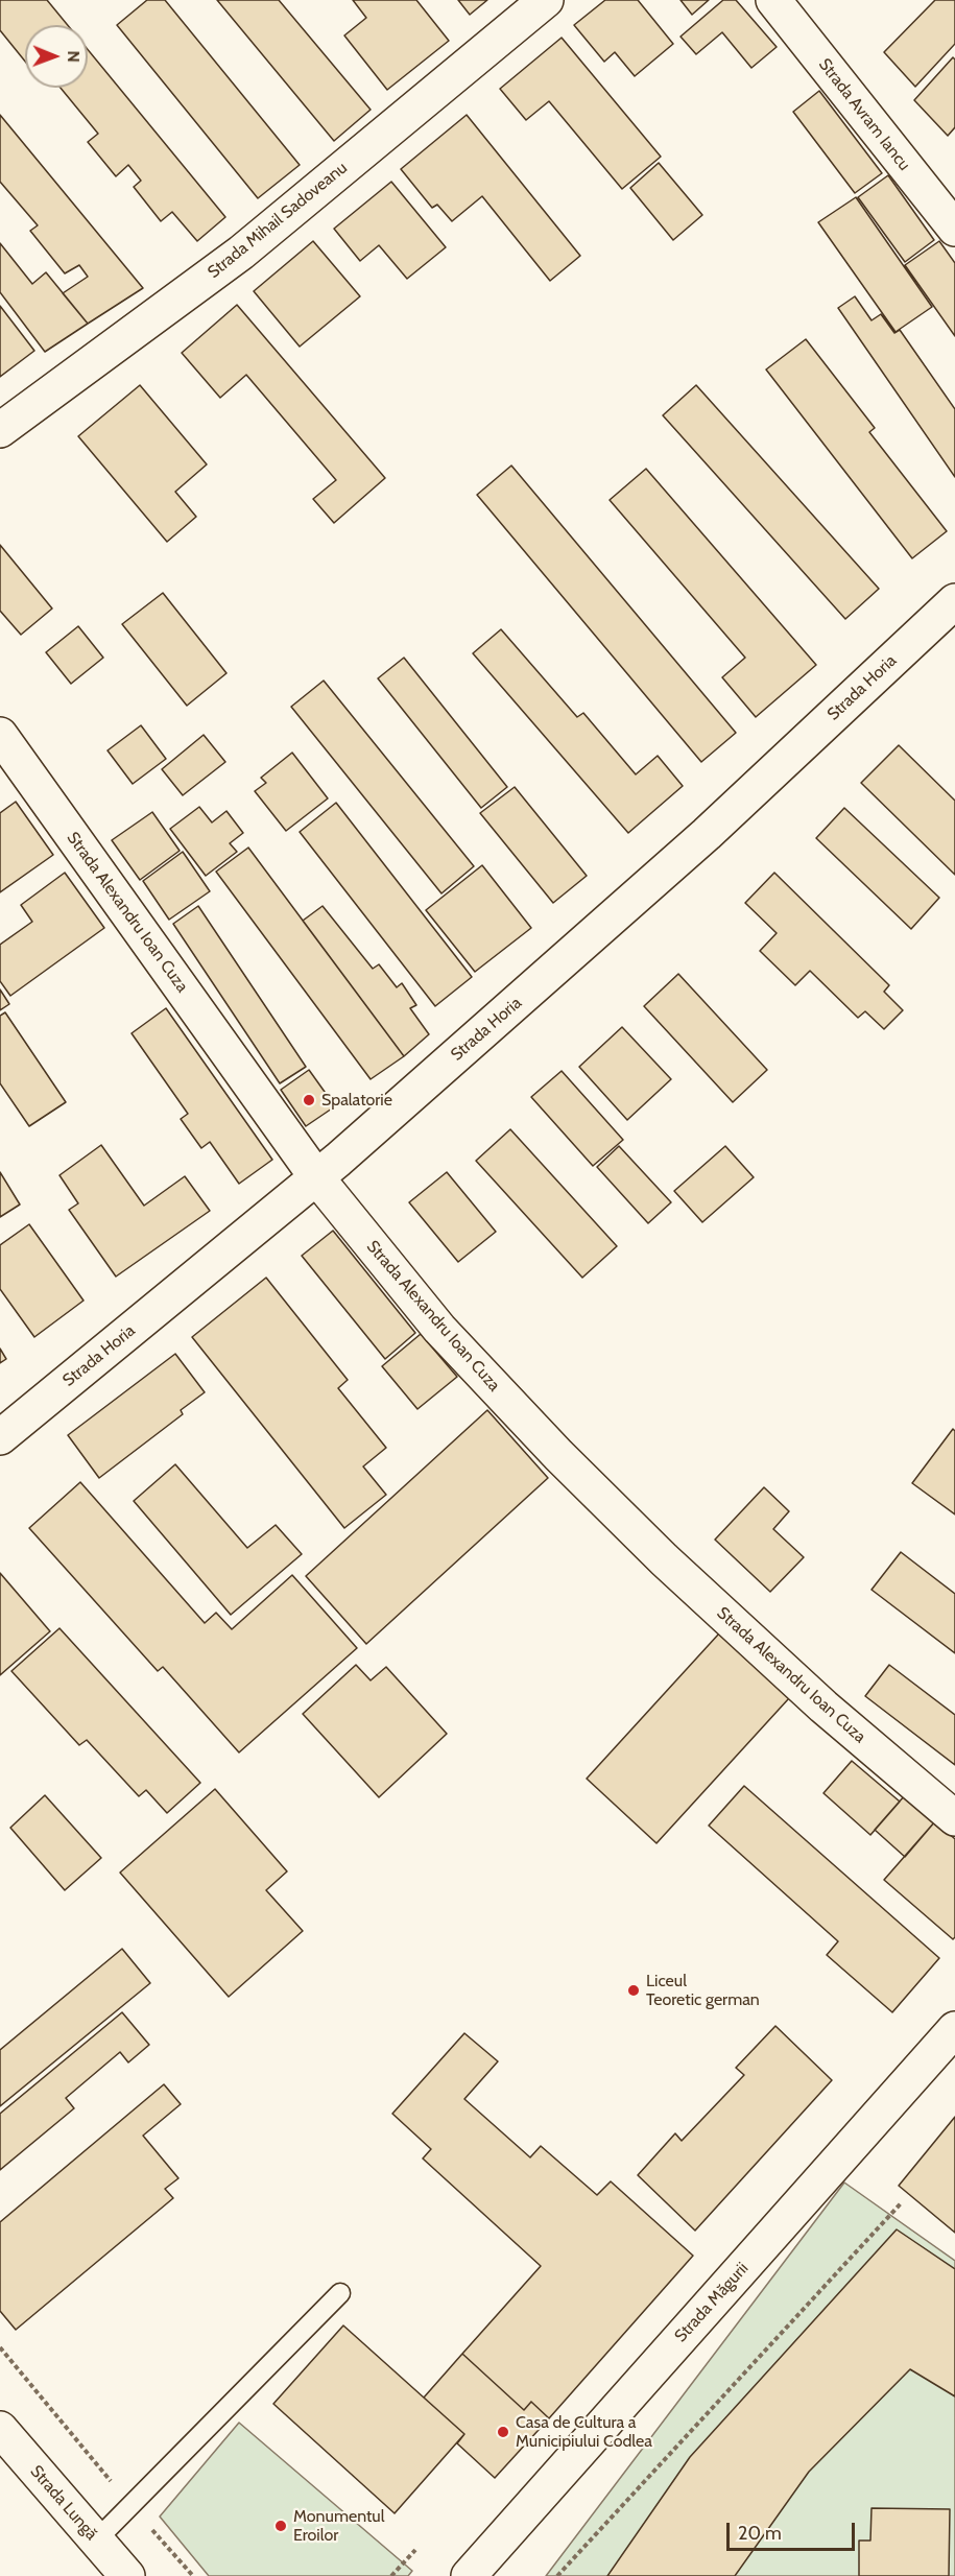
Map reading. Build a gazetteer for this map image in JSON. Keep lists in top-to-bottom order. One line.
{"streets":{"main road":["Strada Avram Iancu","Strada Mihail Sadoveanu","Strada Horia","Strada Alexandru Ioan Cuza","Strada Măgurii","Strada Lungă"]},"crossings":[["Strada Horia","Strada Alexandru Ioan Cuza"]],"places":["Spalatorie","Liceul Teoretic german","Casa de Cultura a Municipiului Codlea","Monumentul Eroilor"],"scale_bar":"20 m","north":"right"}
